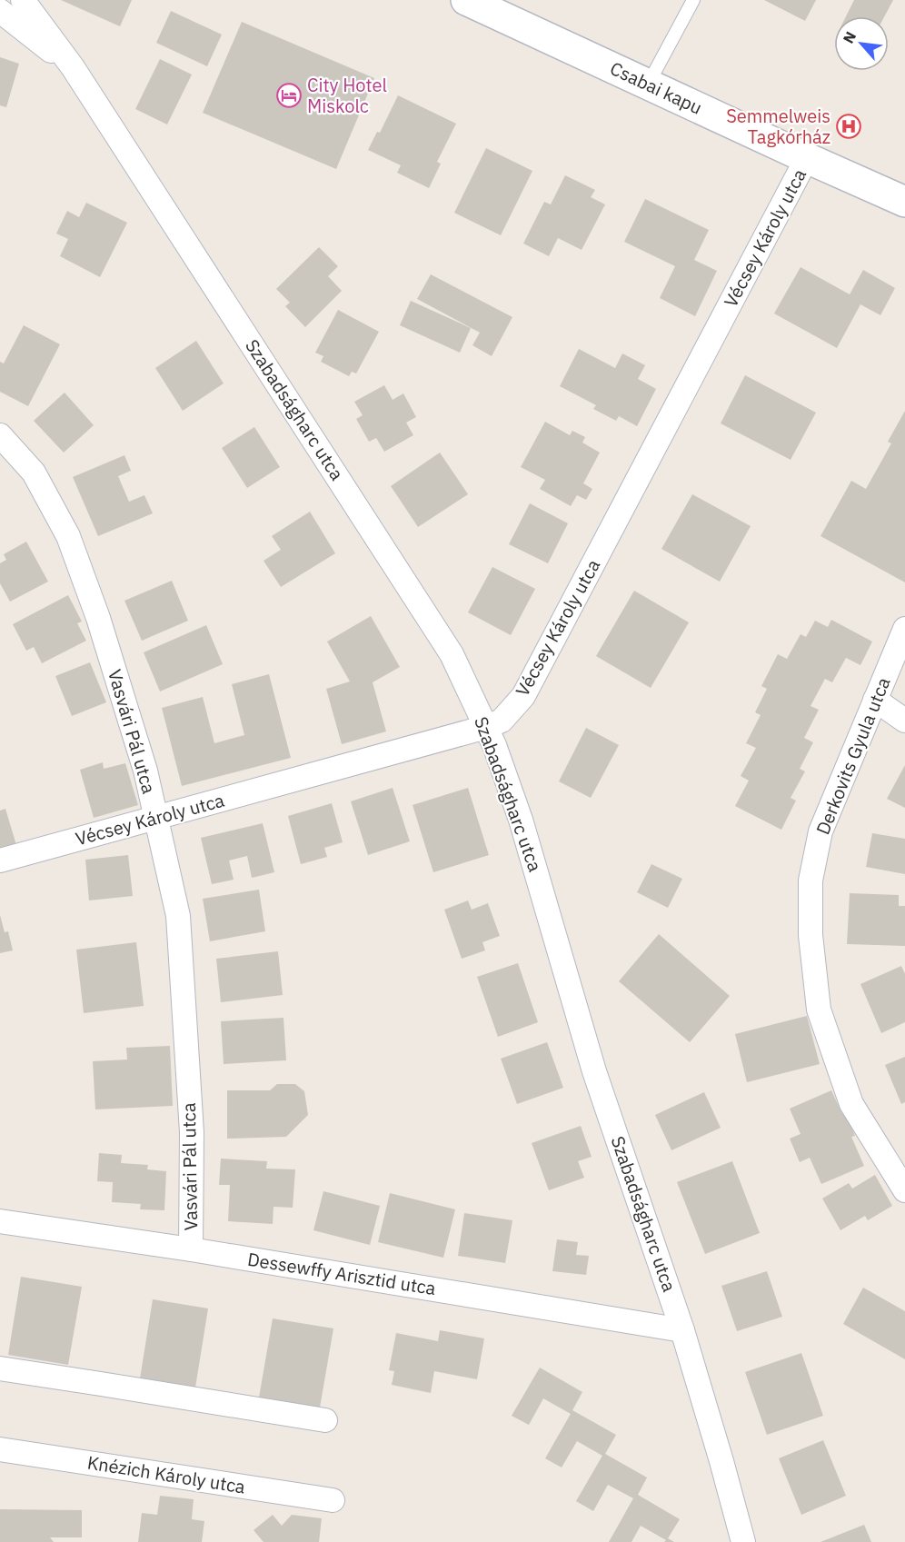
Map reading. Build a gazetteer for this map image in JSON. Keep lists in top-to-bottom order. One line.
{"streets":{"street":["Csabai kapu","Vécsey Károly utca","Szabadságharc utca","Vasvári Pál utca","Derkovits Gyula utca","Dessewffy Arisztid utca","Knézich Károly utca"]},"crossings":[["Csabai kapu","Vécsey Károly utca"],["Vécsey Károly utca","Szabadságharc utca"],["Vécsey Károly utca","Vasvári Pál utca"],["Szabadságharc utca","Dessewffy Arisztid utca"],["Vasvári Pál utca","Dessewffy Arisztid utca"]],"places":{"hotel":["City Hotel Miskolc"],"hospital":["Semmelweis Tagkórház"]},"north":"top left"}
